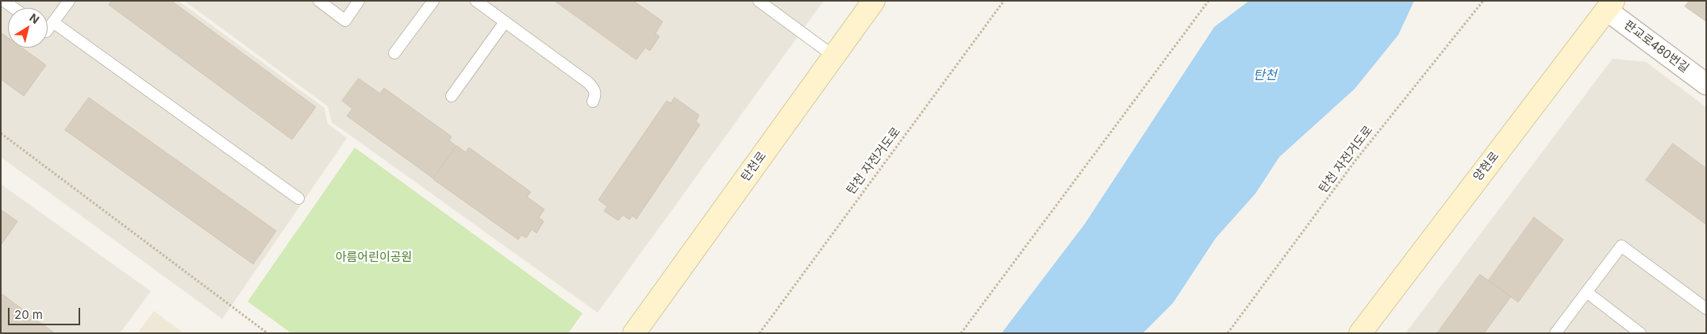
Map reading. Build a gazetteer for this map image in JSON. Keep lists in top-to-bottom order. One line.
{"streets":{"main road":["탄천로","양현로"],"street":["판교로480번길"],"path":["탄천 자전거도로"]},"crossings":[["판교로480번길","양현로"]],"water":["탄천"],"parks":["아름어린이공원"],"scale_bar":"20 m","north":"top right"}
